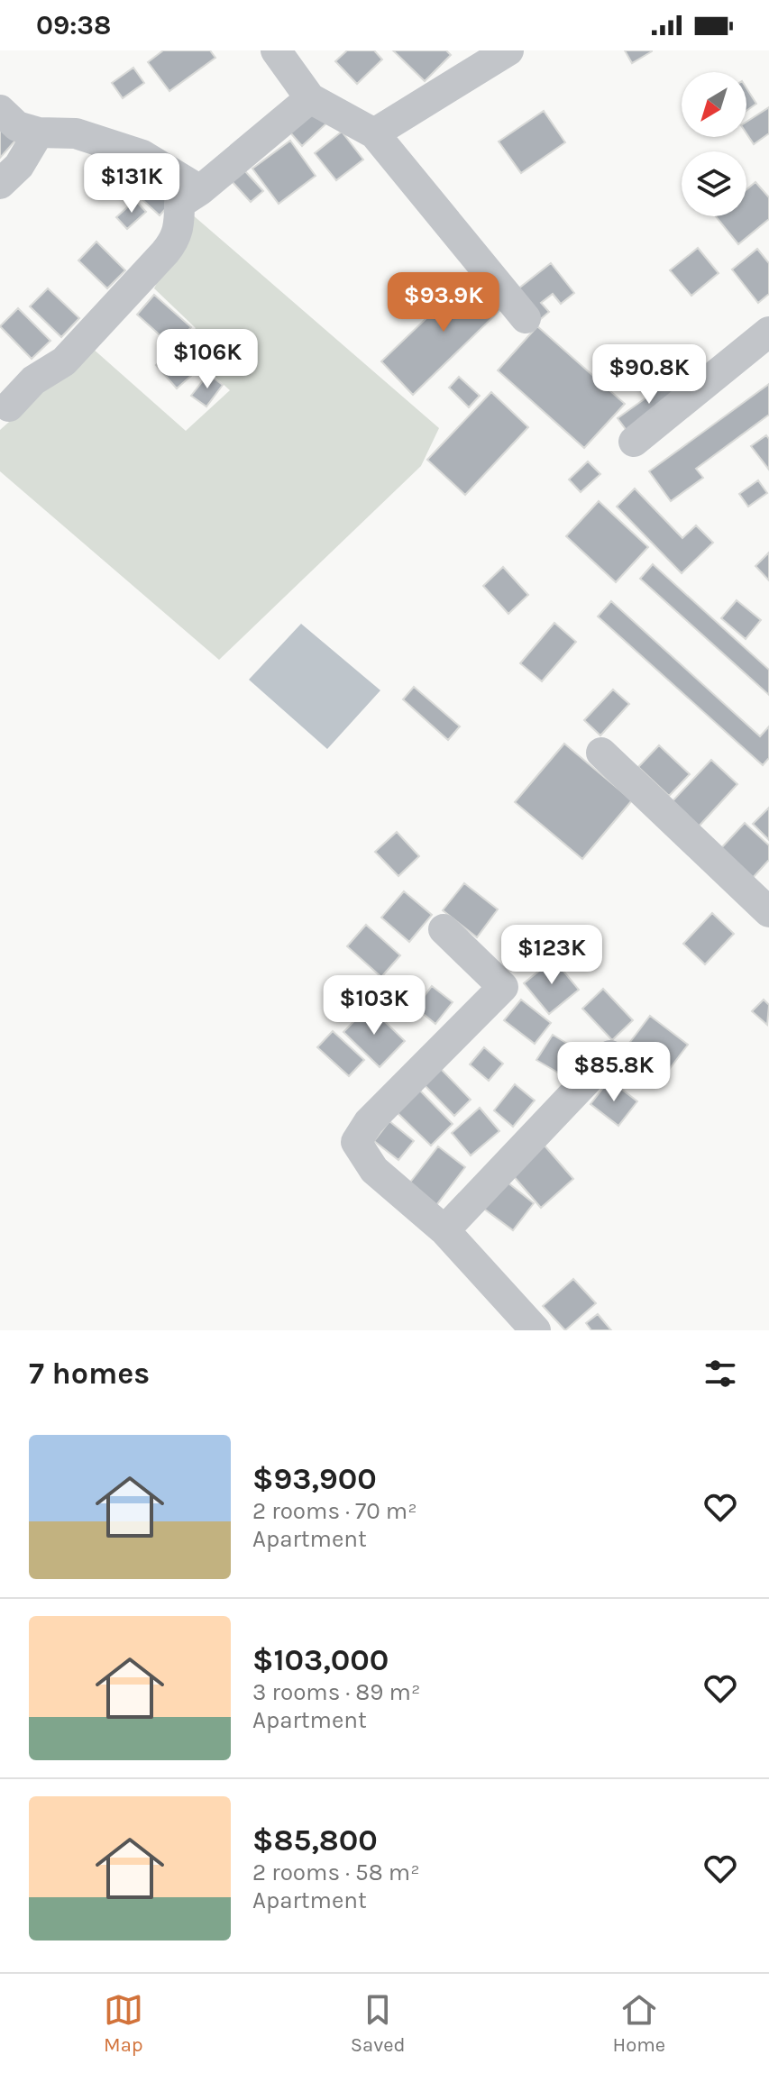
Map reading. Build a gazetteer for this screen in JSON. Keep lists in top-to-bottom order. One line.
{"north":"bottom left","page":{"status":"09:38","price":["$131K","$93.9K","$106K","$90.8K","$123K","$103K","$85.8K"],"heading":"7 homes","list":[{"name":"$93,900","note":"2 rooms · 70 m² · Apartment"},{"name":"$103,000","note":"3 rooms · 89 m² · Apartment"},{"name":"$85,800","note":"2 rooms · 58 m² · Apartment"}],"tabs":["Map","Saved","Home"]}}
